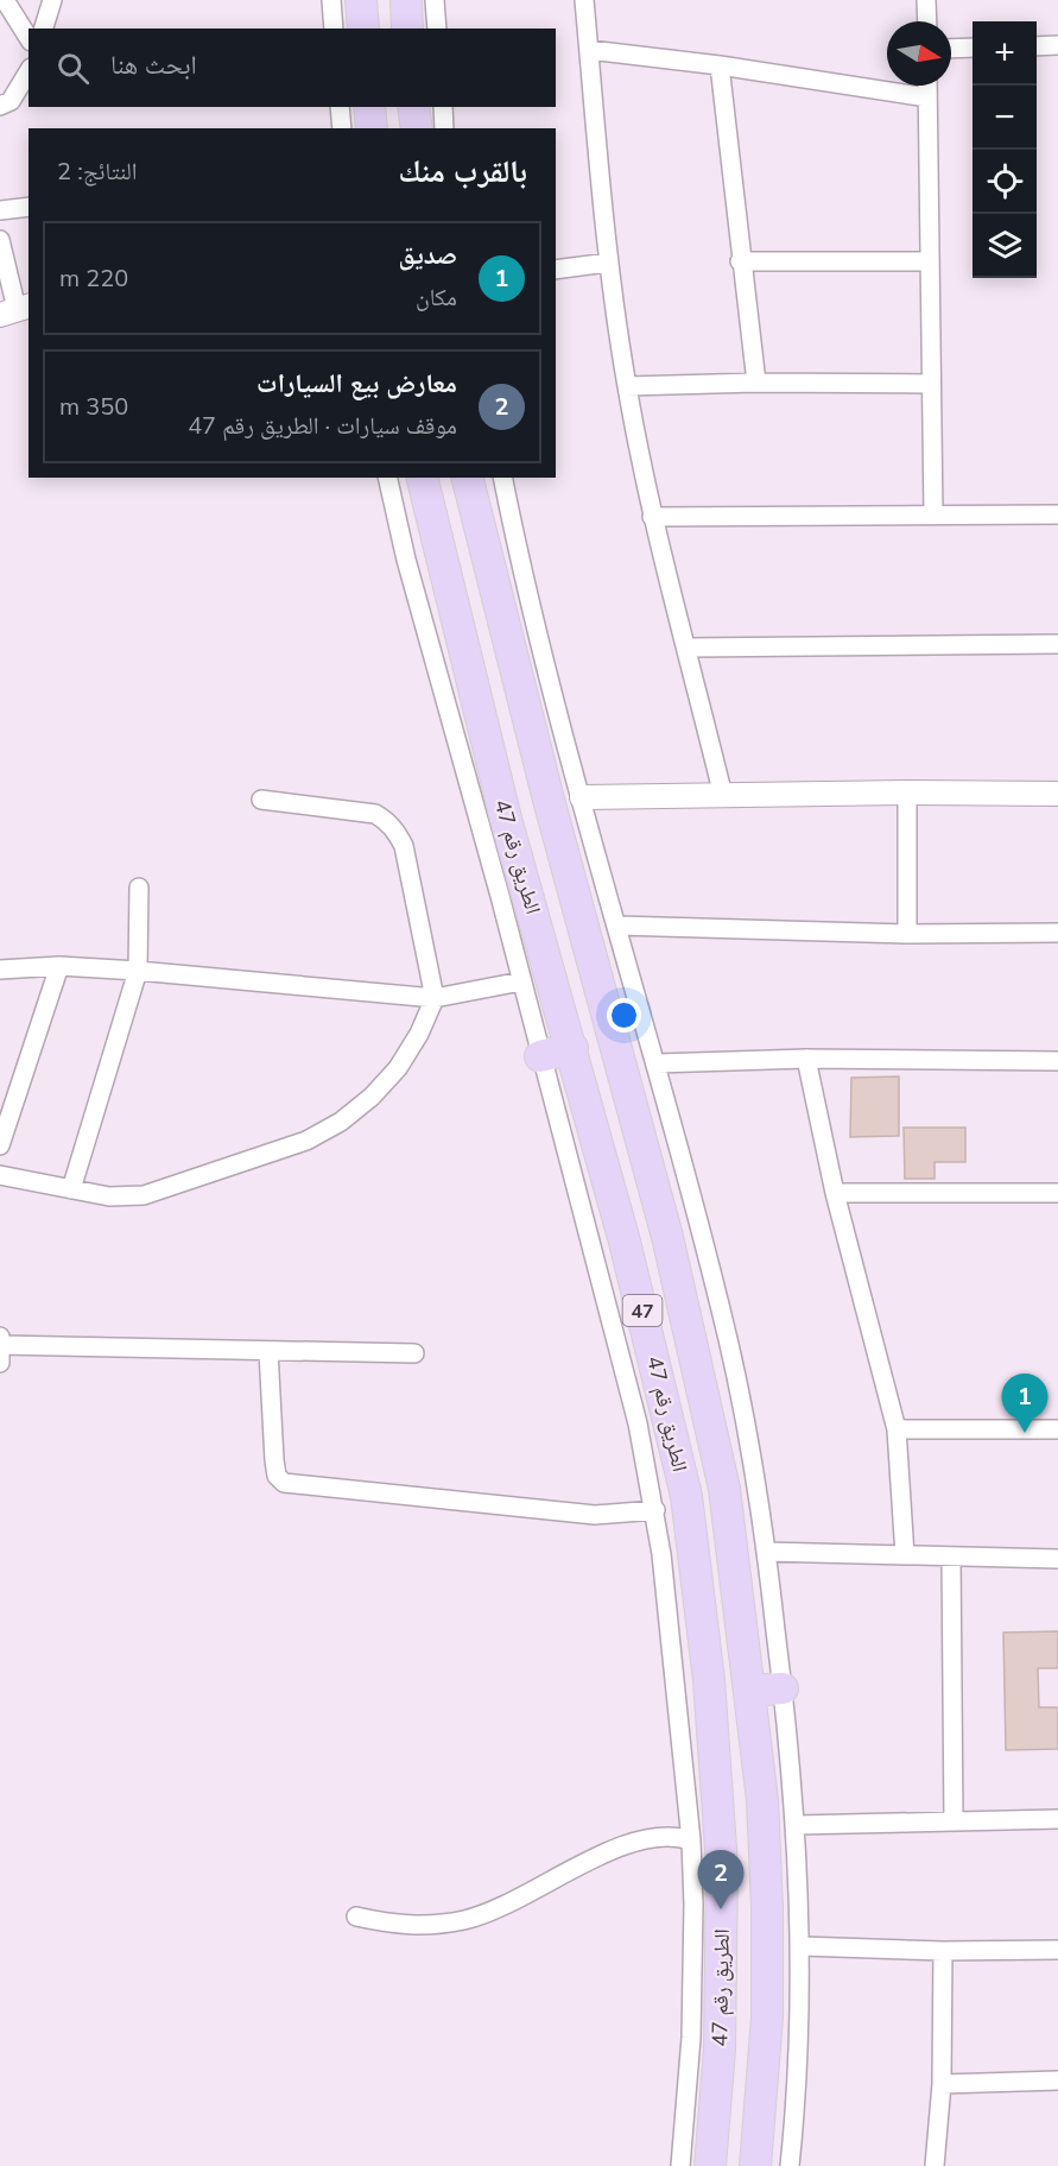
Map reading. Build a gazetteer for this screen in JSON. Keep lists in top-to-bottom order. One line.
{"streets":{"highway":["الطريق رقم 47","47"]},"north":"right","page":{"map_buttons":["+","−"],"search":"ابحث هنا","heading":["بالقرب منك","النتائج: 2"],"list":[{"mark":"1","name":"صديق","note":"مكان","value":"220 m"},{"mark":"2","name":"معارض بيع السيارات","note":"موقف سيارات · الطريق رقم 47","value":"350 m"}],"pins":["1","2"]}}
